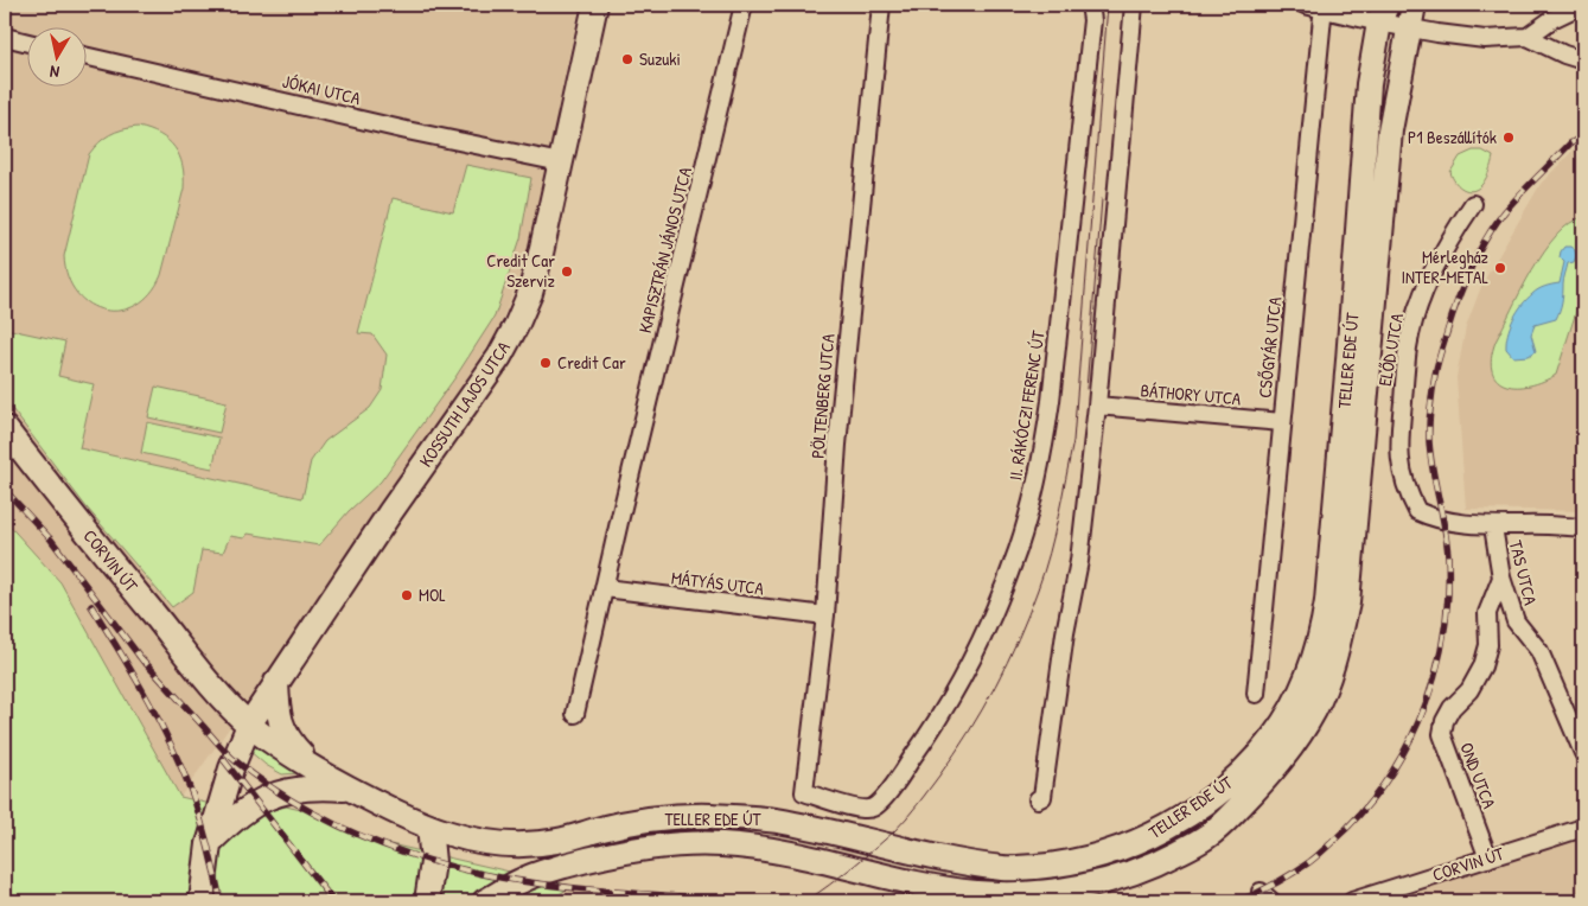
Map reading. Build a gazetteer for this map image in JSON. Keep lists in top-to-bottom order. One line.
{"streets":{"main road":["TELLER EDE ÚT","KOSSUTH LAJOS UTCA","CORVIN ÚT"],"street":["JÓKAI UTCA","KAPISZTRÁN JÁNOS UTCA","CSŐGYÁR UTCA","ELŐD UTCA","BÁTHORY UTCA","PÖLTENBERG UTCA","II. RÁKÓCZI FERENC ÚT","TAS UTCA","MÁTYÁS UTCA","OND UTCA"]},"crossings":[["JÓKAI UTCA","KOSSUTH LAJOS UTCA"],["KAPISZTRÁN JÁNOS UTCA","MÁTYÁS UTCA"],["CSŐGYÁR UTCA","BÁTHORY UTCA"],["ELŐD UTCA","TAS UTCA"],["PÖLTENBERG UTCA","II. RÁKÓCZI FERENC ÚT"],["PÖLTENBERG UTCA","MÁTYÁS UTCA"],["CORVIN ÚT","OND UTCA"],["TAS UTCA","OND UTCA"]],"places":["Suzuki","P1 Beszállítók","Mérlegház INTER-METAL","Credit Car Szerviz","Credit Car","MOL"],"north":"bottom"}
